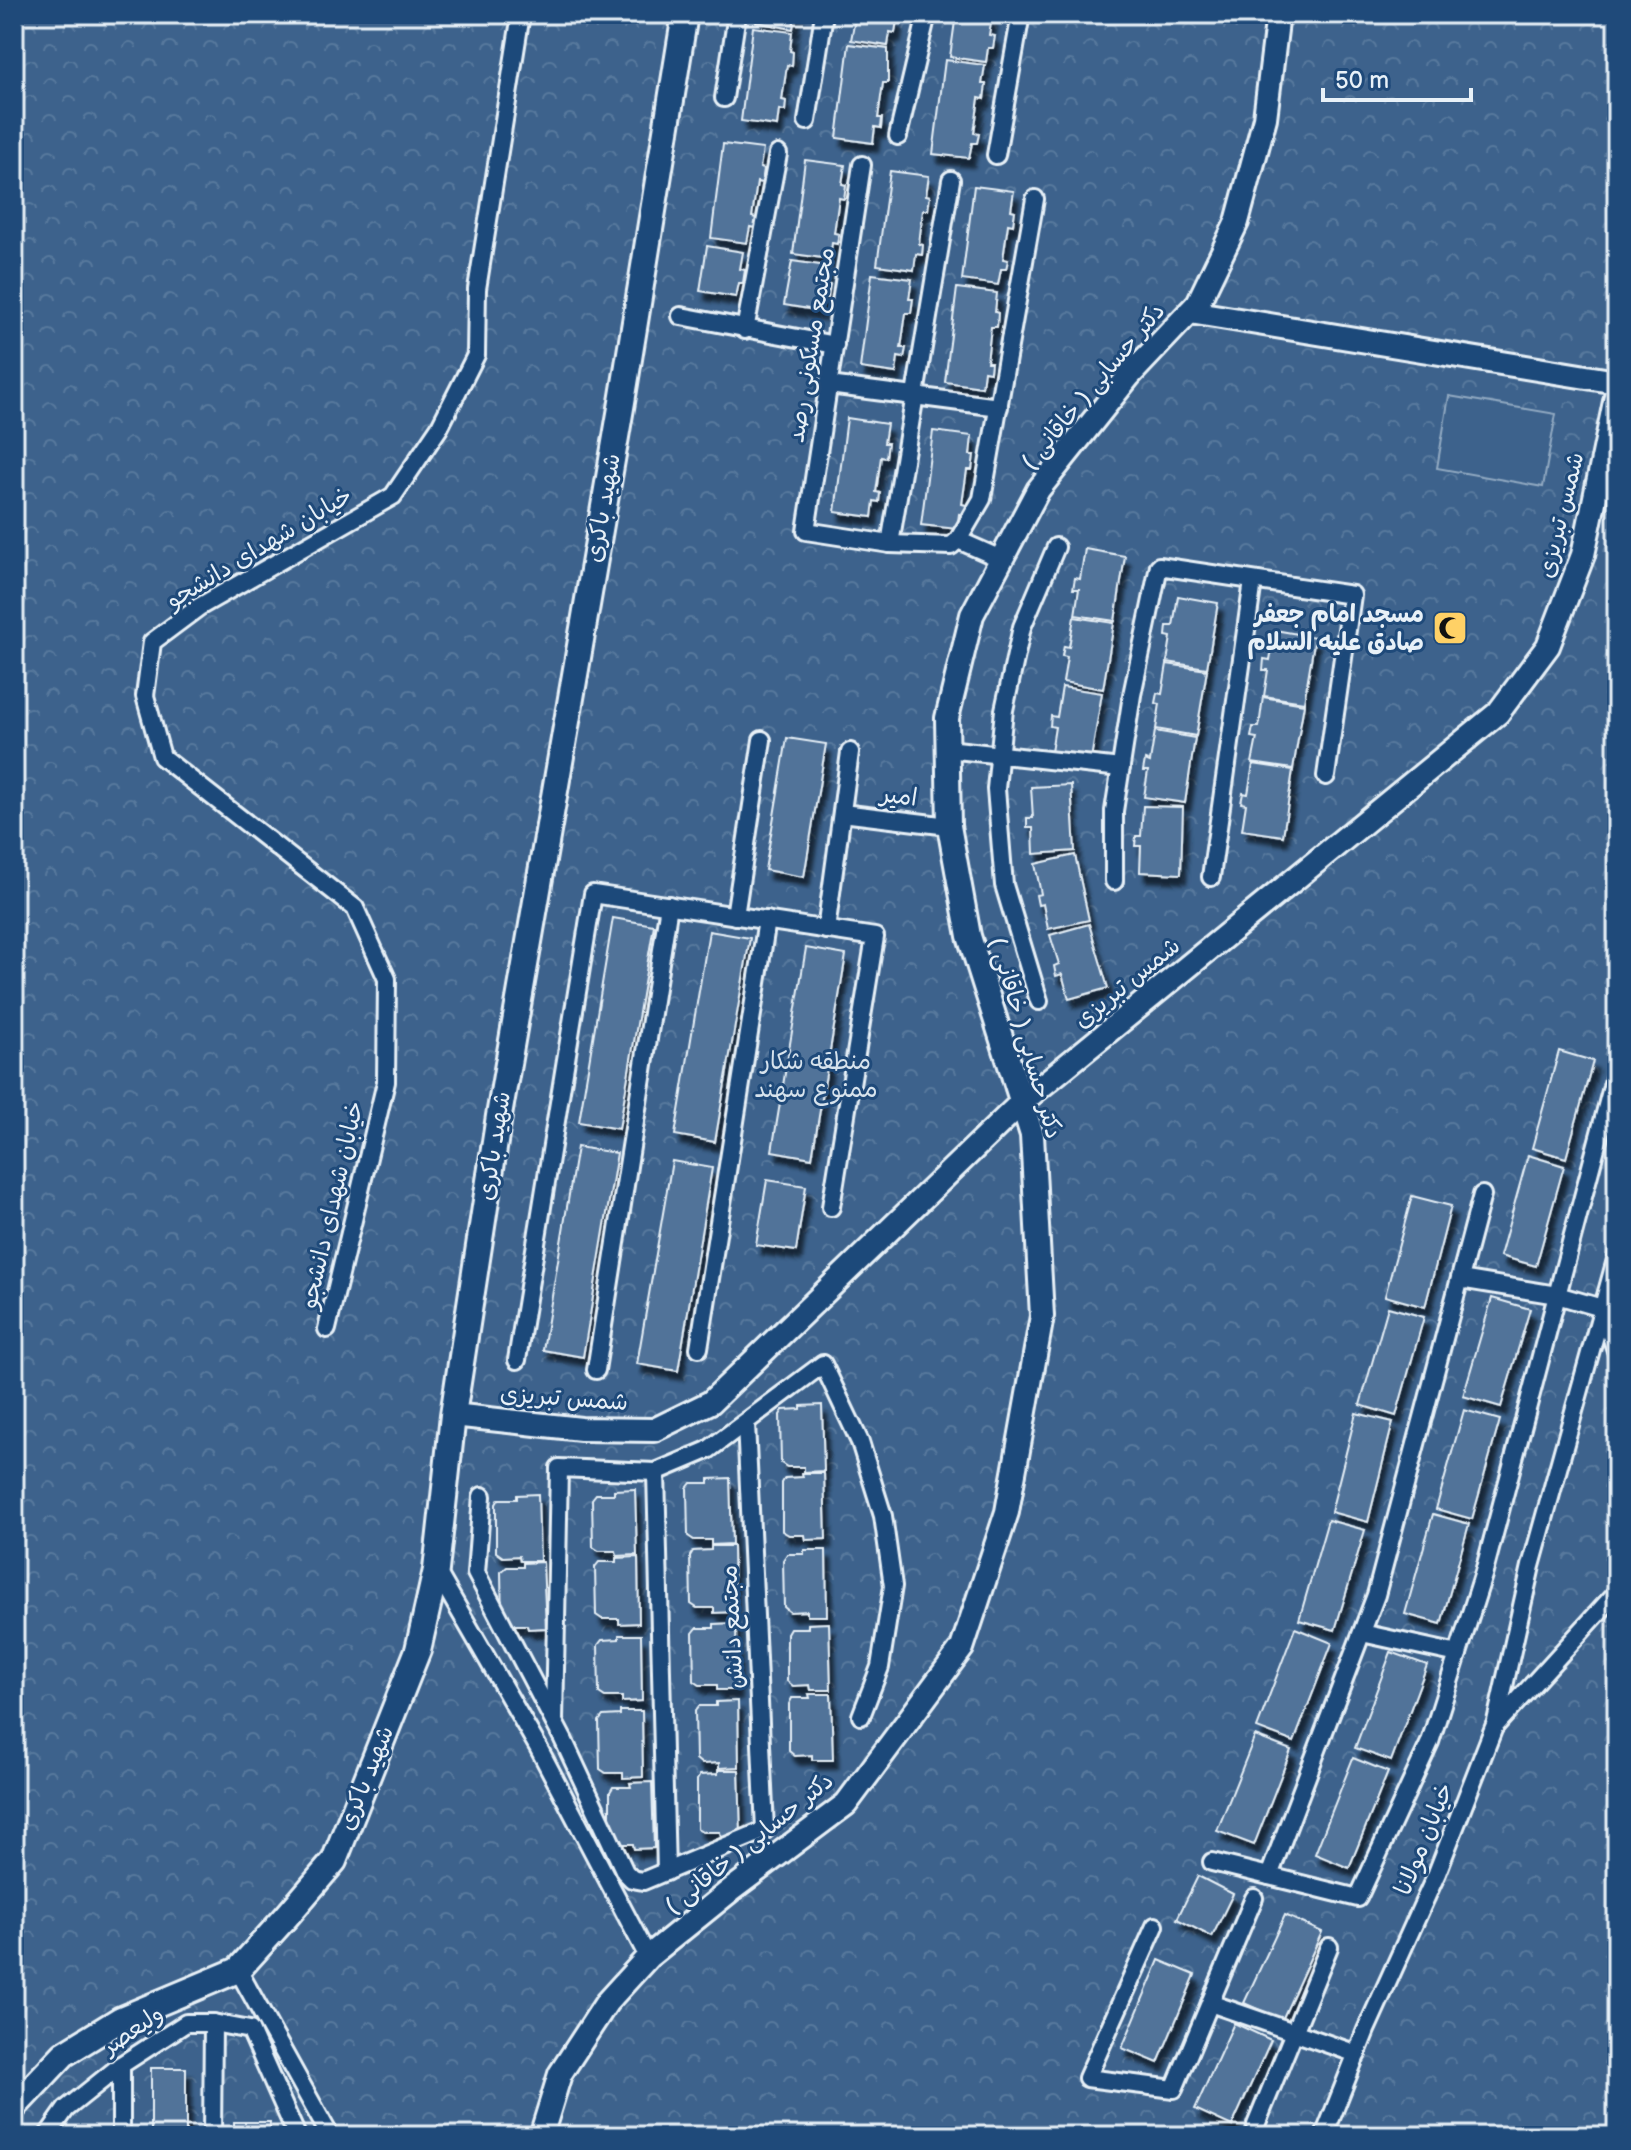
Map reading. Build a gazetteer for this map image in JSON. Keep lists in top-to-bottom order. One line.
{"streets":{"main road":["شهید باکری"],"street":["مجتمع مسکونی رصد","دکتر حسابی ( خاقانی )","شمس تبریزی","خیابان شهدای دانشجو","امیر","مجتمع دانش","خیابان مولانا","ولیعصر"]},"crossings":[["دکتر حسابی ( خاقانی )","شمس تبریزی"],["دکتر حسابی ( خاقانی )","امیر"],["شهید باکری","شمس تبریزی"]],"parks":["منطقه شکار ممنوع سهند"],"places":{"mosque":["مسجد امام جعفر صادق علیه السلام"]},"scale_bar":"50 m"}
